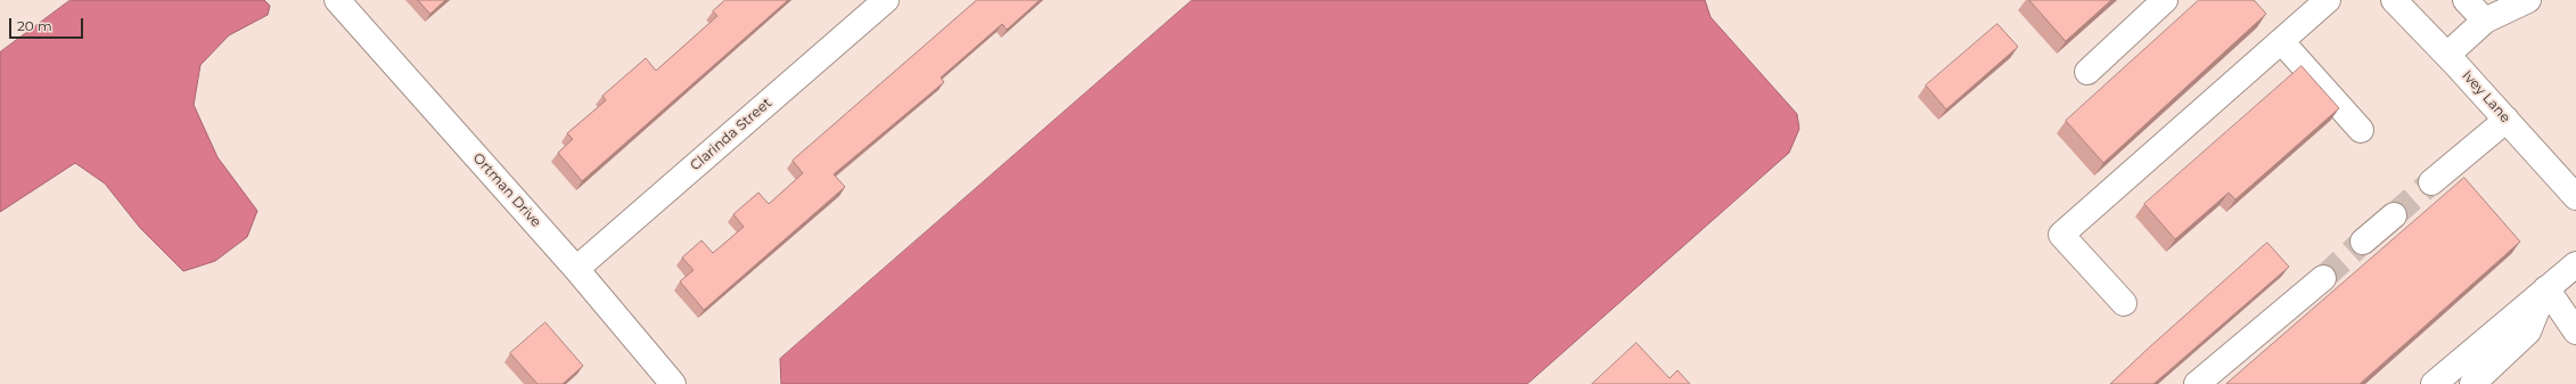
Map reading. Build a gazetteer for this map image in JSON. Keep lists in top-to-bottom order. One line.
{"streets":{"street":["Ivey Lane","Clarinda Street","Ortman Drive"]},"crossings":[["Clarinda Street","Ortman Drive"]],"scale_bar":"20 m"}
